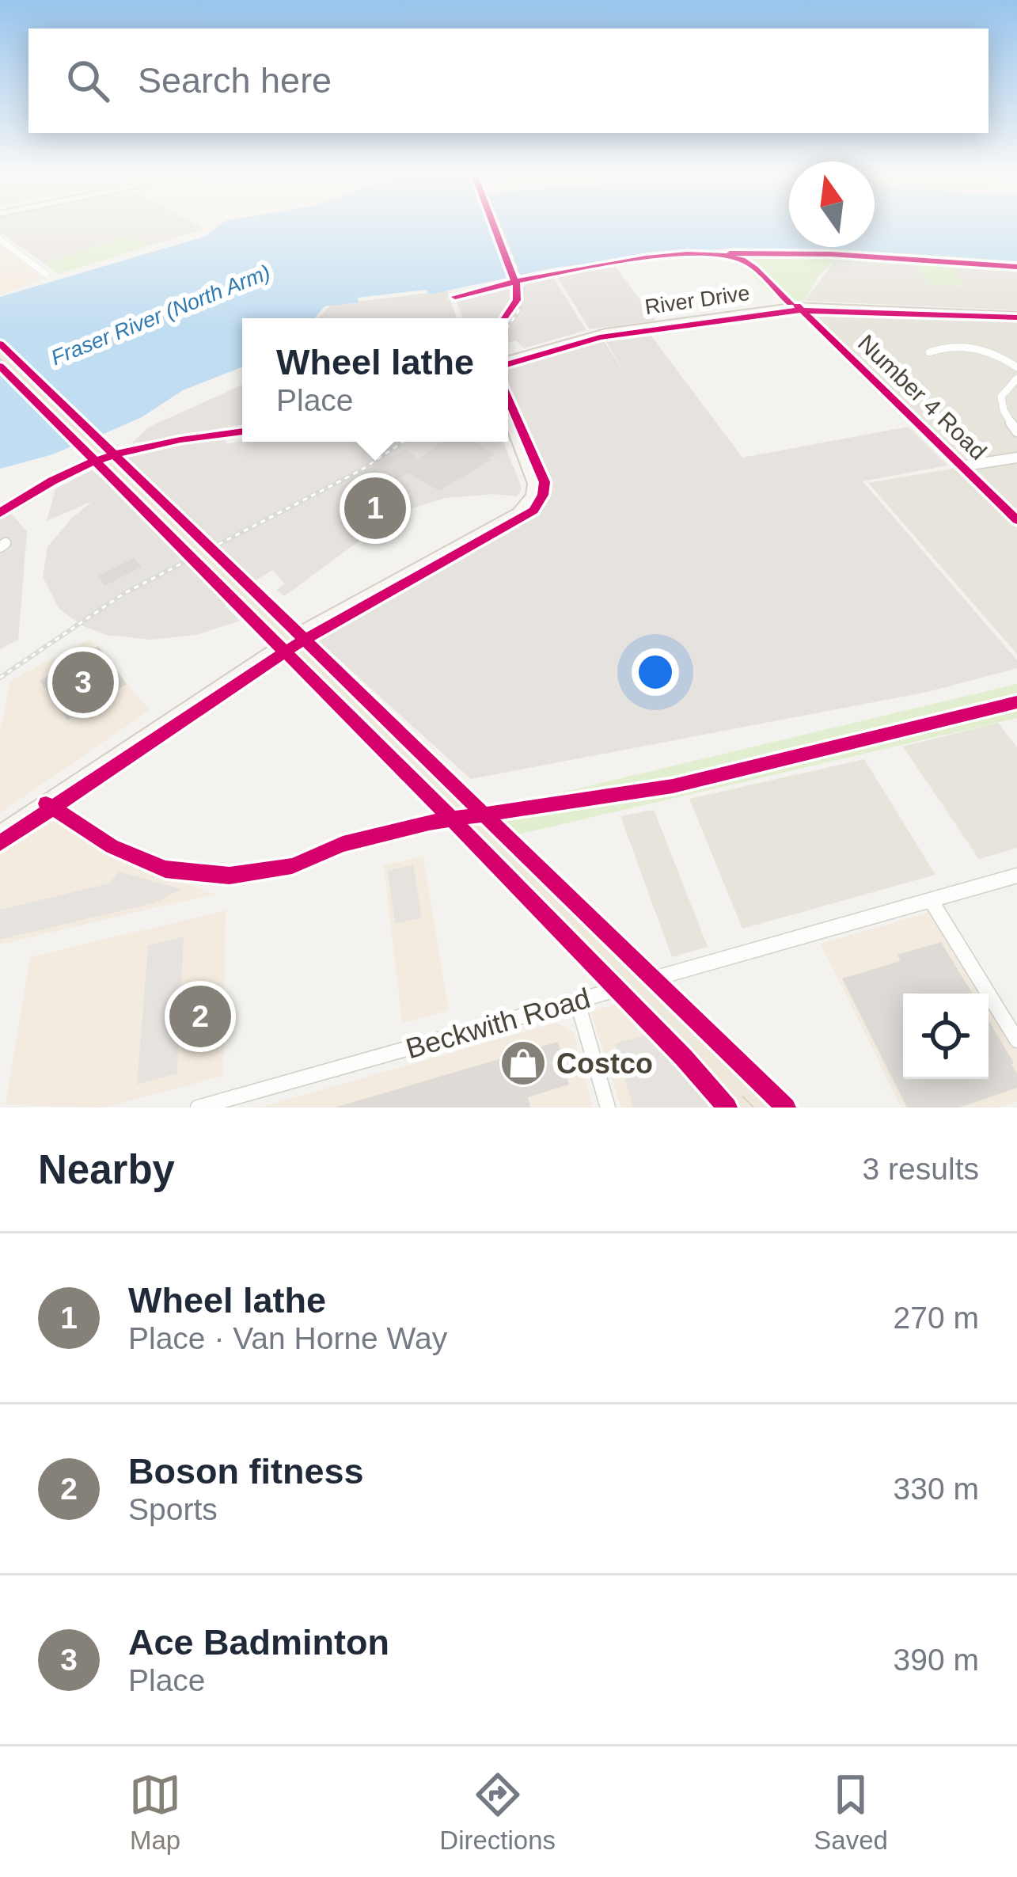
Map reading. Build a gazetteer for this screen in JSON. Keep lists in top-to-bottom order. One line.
{"streets":{"street":["River Drive","Number 4 Road","Beckwith Road"]},"crossings":[["River Drive","Number 4 Road"]],"water":["Fraser River (North Arm)"],"places":{"shop":["Costco"]},"north":"top","page":{"search":"Search here","popup":["Wheel lathe","Place"],"pins":["1","3","2"],"heading":["Nearby","3 results"],"list":[{"mark":"1","name":"Wheel lathe","note":"Place · Van Horne Way","value":"270 m"},{"mark":"2","name":"Boson fitness","note":"Sports","value":"330 m"},{"mark":"3","name":"Ace Badminton","note":"Place","value":"390 m"}],"nav":["Map","Directions","Saved"]}}
